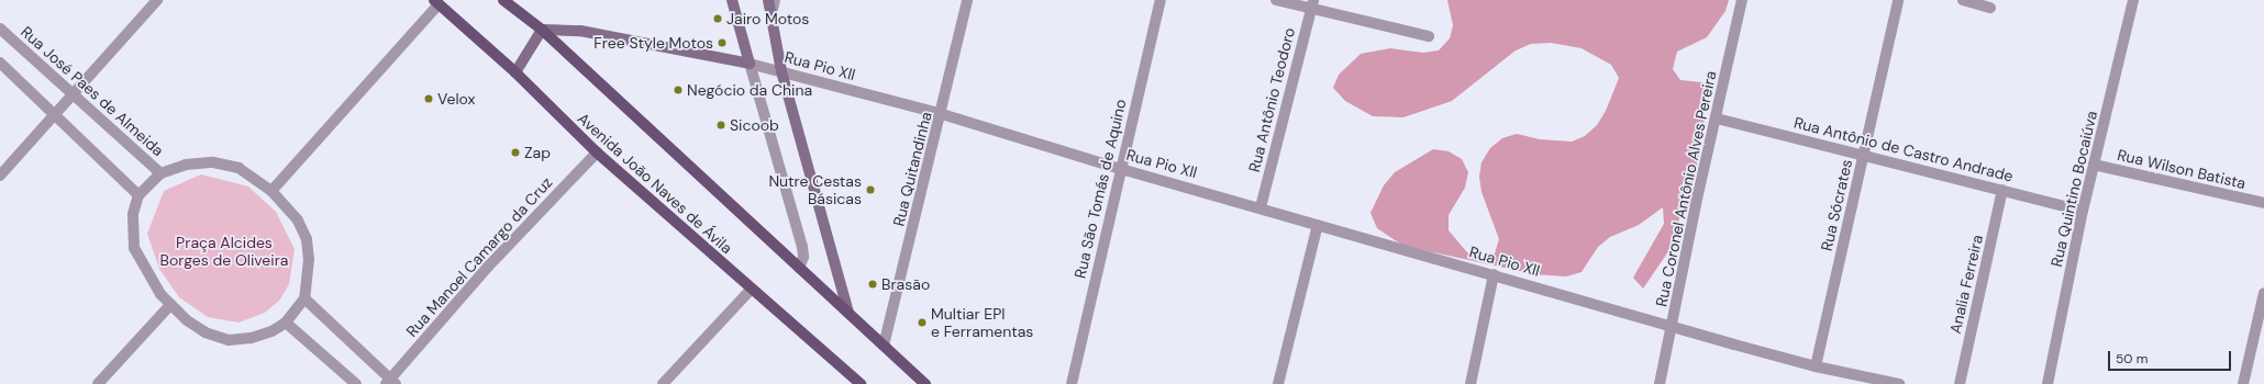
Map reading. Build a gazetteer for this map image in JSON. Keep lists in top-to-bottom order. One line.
{"streets":{"main road":["Rua Pio Xll","Avenida João Naves de Ávila"],"street":["Rua José Paes de Almeida","Rua Antônio Teodoro","Rua Antônio de Castro Andrade","Rua Quitandinha","Rua Wilson Batista","Rua São Tomás de Aquino","Rua Coronel Antônio Alves Pereira","Rua Quintino Bocaiúva","Rua Sócrates","Rua Manoel Camargo da Cruz","Analia Ferreira"]},"crossings":[["Rua Pio Xll","Rua Antônio Teodoro"],["Rua Pio Xll","Rua Quitandinha"],["Rua Pio Xll","Rua São Tomás de Aquino"],["Rua Pio Xll","Rua Coronel Antônio Alves Pereira"],["Rua Pio Xll","Rua Sócrates"],["Rua Antônio de Castro Andrade","Rua Coronel Antônio Alves Pereira"],["Rua Antônio de Castro Andrade","Rua Quintino Bocaiúva"],["Rua Antônio de Castro Andrade","Rua Sócrates"],["Rua Antônio de Castro Andrade","Analia Ferreira"],["Rua Wilson Batista","Rua Quintino Bocaiúva"],["Avenida João Naves de Ávila","Rua Manoel Camargo da Cruz"]],"parks":["Praça Alcides Borges de Oliveira"],"places":["Jairo Motos","Free Style Motos","Negócio da China","Velox","Sicoob","Zap","Nutre Cestas Básicas","Brasão","Multiar EPI e Ferramentas"],"scale_bar":"50 m"}
